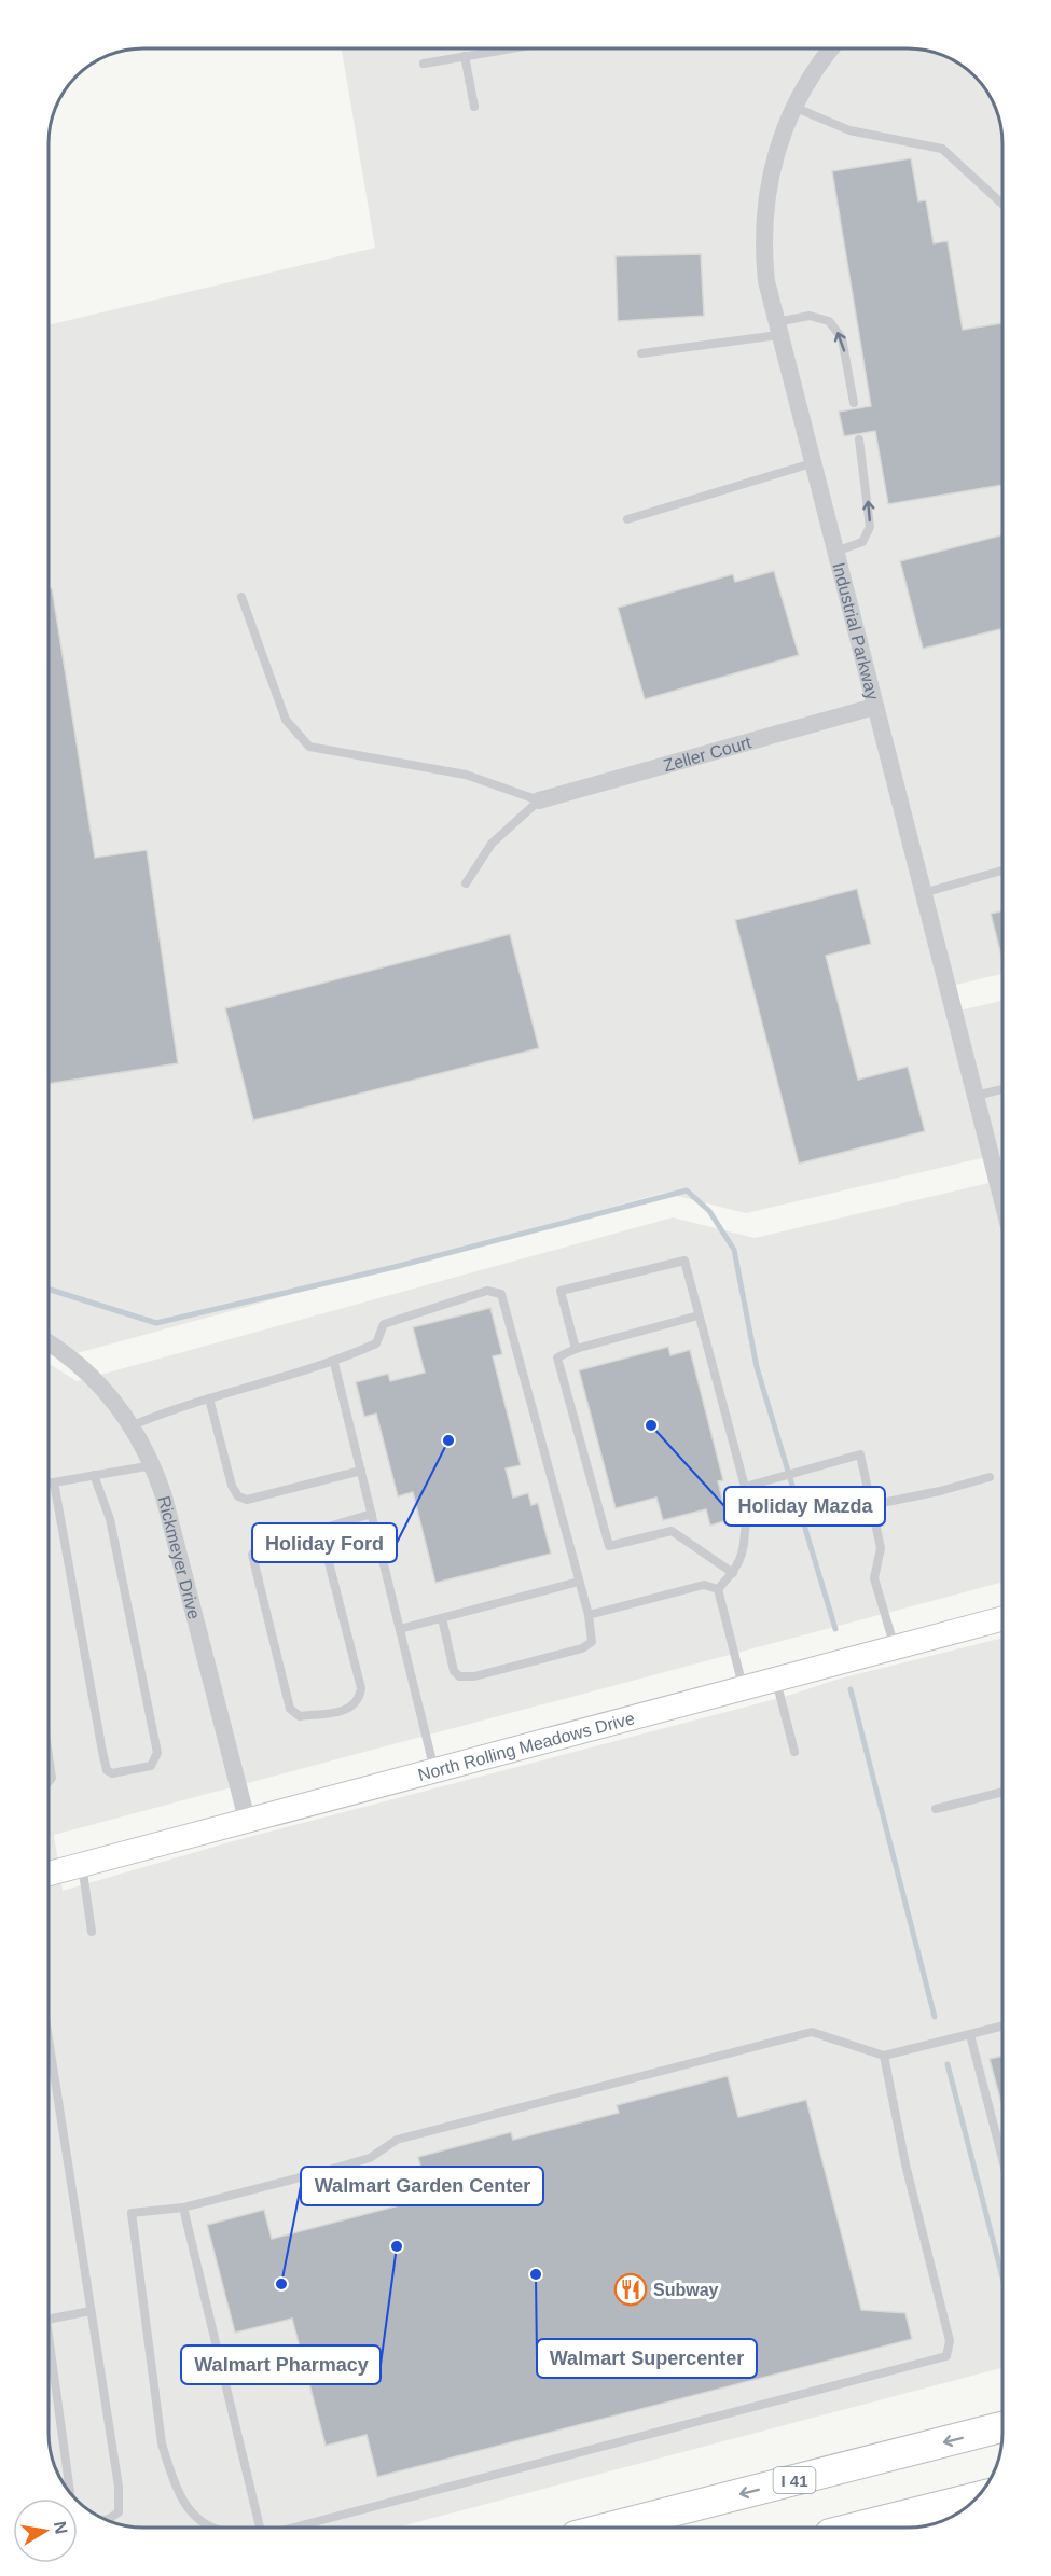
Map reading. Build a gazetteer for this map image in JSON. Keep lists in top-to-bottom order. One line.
{"streets":{"highway":["I 41"],"main road":["North Rolling Meadows Drive"],"street":["Industrial Parkway","Zeller Court","Rickmeyer Drive"]},"crossings":[["Industrial Parkway","Zeller Court"],["Rickmeyer Drive","North Rolling Meadows Drive"]],"places":{"other":["Holiday Mazda","Holiday Ford","Walmart Pharmacy","Walmart Supercenter","Walmart Garden Center"],"restaurant":["Subway"]},"north":"right"}
